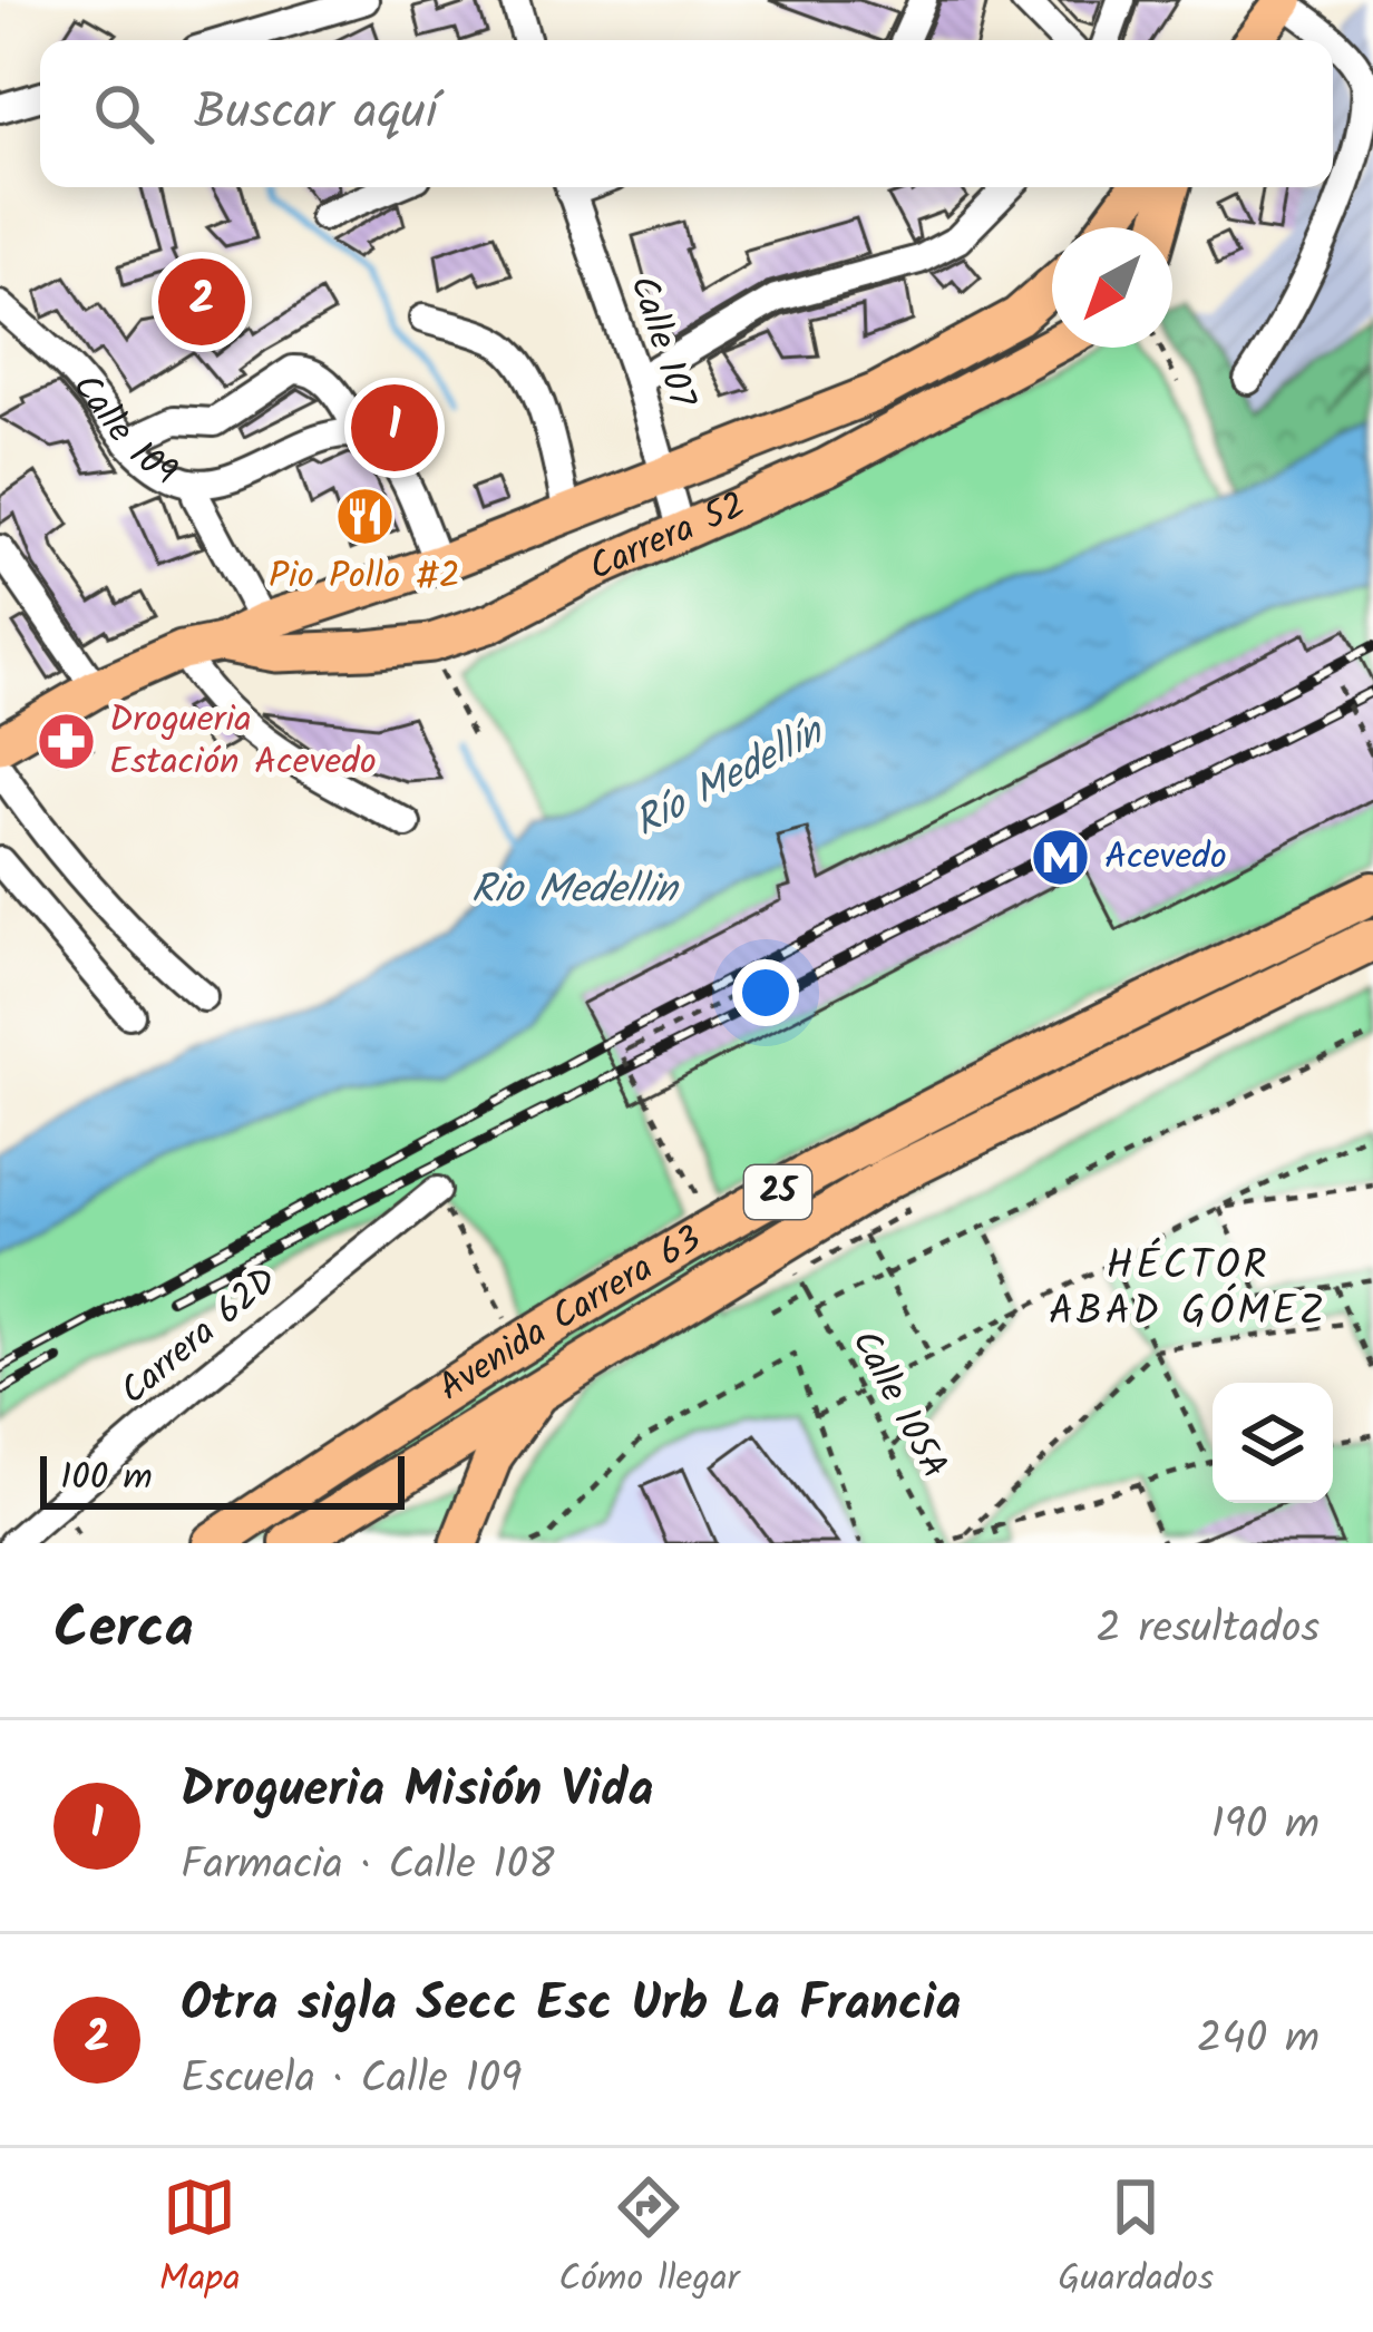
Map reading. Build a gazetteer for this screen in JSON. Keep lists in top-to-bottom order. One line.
{"streets":{"highway":["25","Avenida Carrera 63"],"main road":["Carrera 52"],"street":["Calle 107","Calle 109","Carrera 62D"],"path":["Calle 105A"]},"crossings":[["Calle 107","Carrera 52"]],"districts":["HÉCTOR ABAD GÓMEZ"],"water":["Río Medellín","Rio Medellin"],"places":{"restaurant":["Pio Pollo #2"],"pharmacy":["Drogueria Estación Acevedo"],"metro station":["Acevedo"]},"scale_bar":"100 m","north":"bottom left","page":{"search":"Buscar aquí","pins":["2","1"],"scale":"100 m","heading":["Cerca","2 resultados"],"list":[{"mark":"1","name":"Drogueria Misión Vida","note":"Farmacia · Calle 108","value":"190 m"},{"mark":"2","name":"Otra sigla Secc Esc Urb La Francia","note":"Escuela · Calle 109","value":"240 m"}],"nav":["Mapa","Cómo llegar","Guardados"]}}
